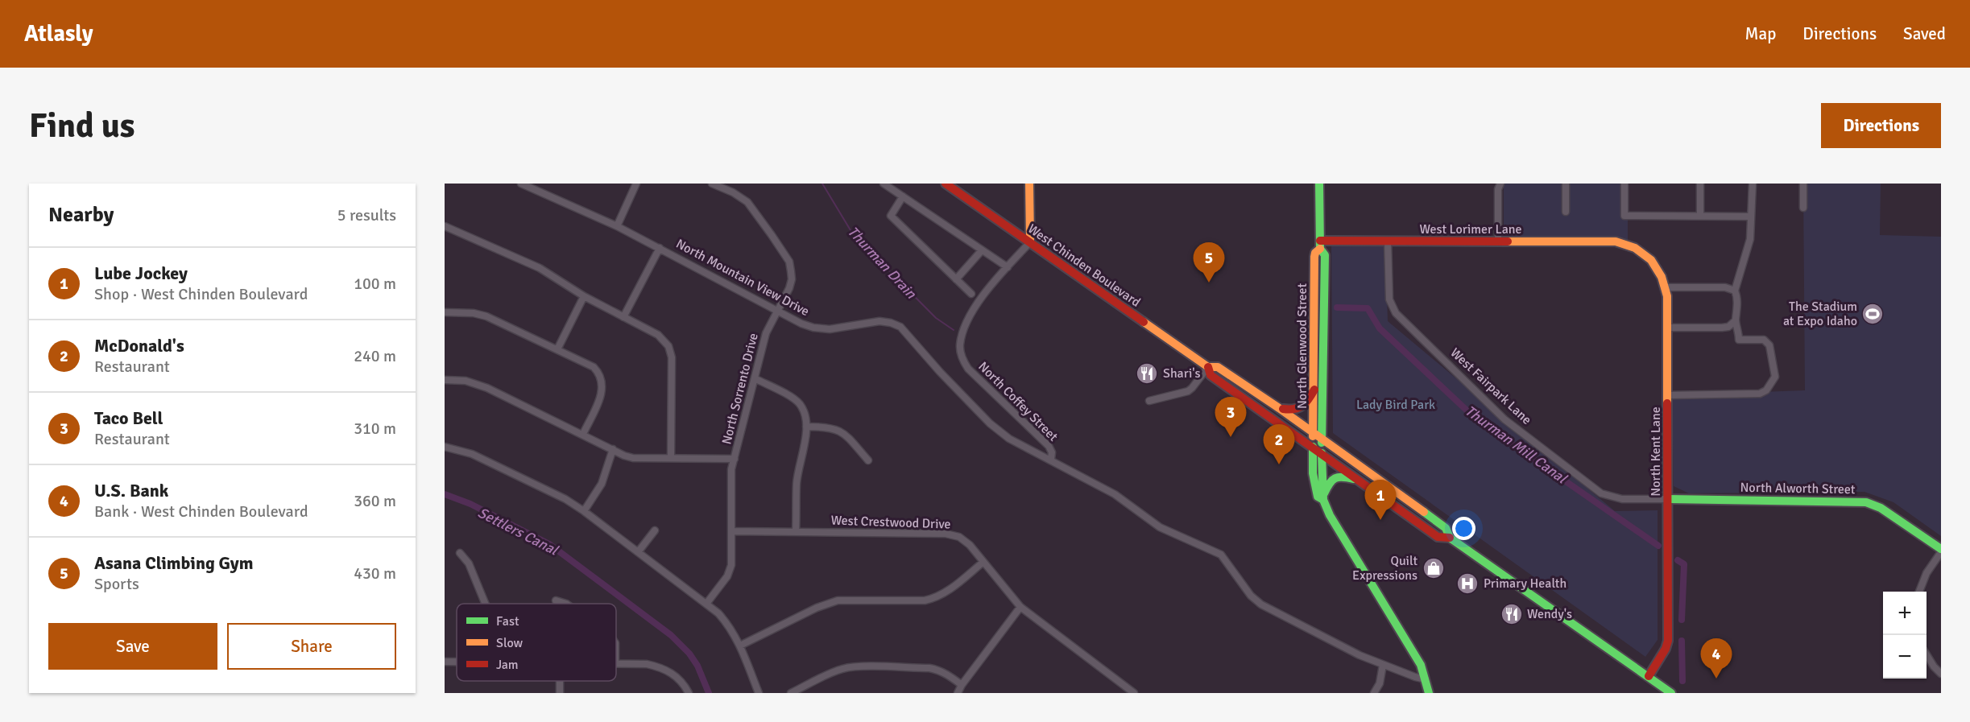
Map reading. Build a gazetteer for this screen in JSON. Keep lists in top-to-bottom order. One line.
{"streets":{"main road":["West Lorimer Lane","West Chinden Boulevard","North Glenwood Street","North Kent Lane","North Alworth Street"],"street":["North Mountain View Drive","West Fairpark Lane","North Sorrento Drive","North Coffey Street","West Crestwood Drive"]},"crossings":[["West Lorimer Lane","North Glenwood Street"],["West Lorimer Lane","West Fairpark Lane"],["West Lorimer Lane","North Kent Lane"],["West Chinden Boulevard","North Glenwood Street"],["West Chinden Boulevard","North Coffey Street"],["West Chinden Boulevard","North Kent Lane"],["North Mountain View Drive","North Glenwood Street"],["North Mountain View Drive","North Sorrento Drive"],["North Mountain View Drive","North Coffey Street"],["West Fairpark Lane","North Kent Lane"],["West Fairpark Lane","North Alworth Street"],["North Sorrento Drive","West Crestwood Drive"],["North Kent Lane","North Alworth Street"]],"water":["Thurman Drain","Thurman Mill Canal","Settlers Canal"],"parks":["Lady Bird Park"],"places":{"sports":["The Stadium at Expo Idaho"],"restaurant":["Shari's","Wendy's"],"shop":["Quilt Expressions"],"hospital":["Primary Health"]},"legend":["Fast","Slow","Jam"],"page":{"header":"Atlasly","nav":["Map","Directions","Saved"],"buttons":["Directions",["Save","Share"]],"title":"Find us","heading":["Nearby","5 results"],"pins":["5","3","2","1","4"],"list":[{"mark":"1","name":"Lube Jockey","note":"Shop · West Chinden Boulevard","value":"100 m"},{"mark":"2","name":"McDonald's","note":"Restaurant","value":"240 m"},{"mark":"3","name":"Taco Bell","note":"Restaurant","value":"310 m"},{"mark":"4","name":"U.S. Bank","note":"Bank · West Chinden Boulevard","value":"360 m"},{"mark":"5","name":"Asana Climbing Gym","note":"Sports","value":"430 m"}],"map_buttons":["+","−"]}}
